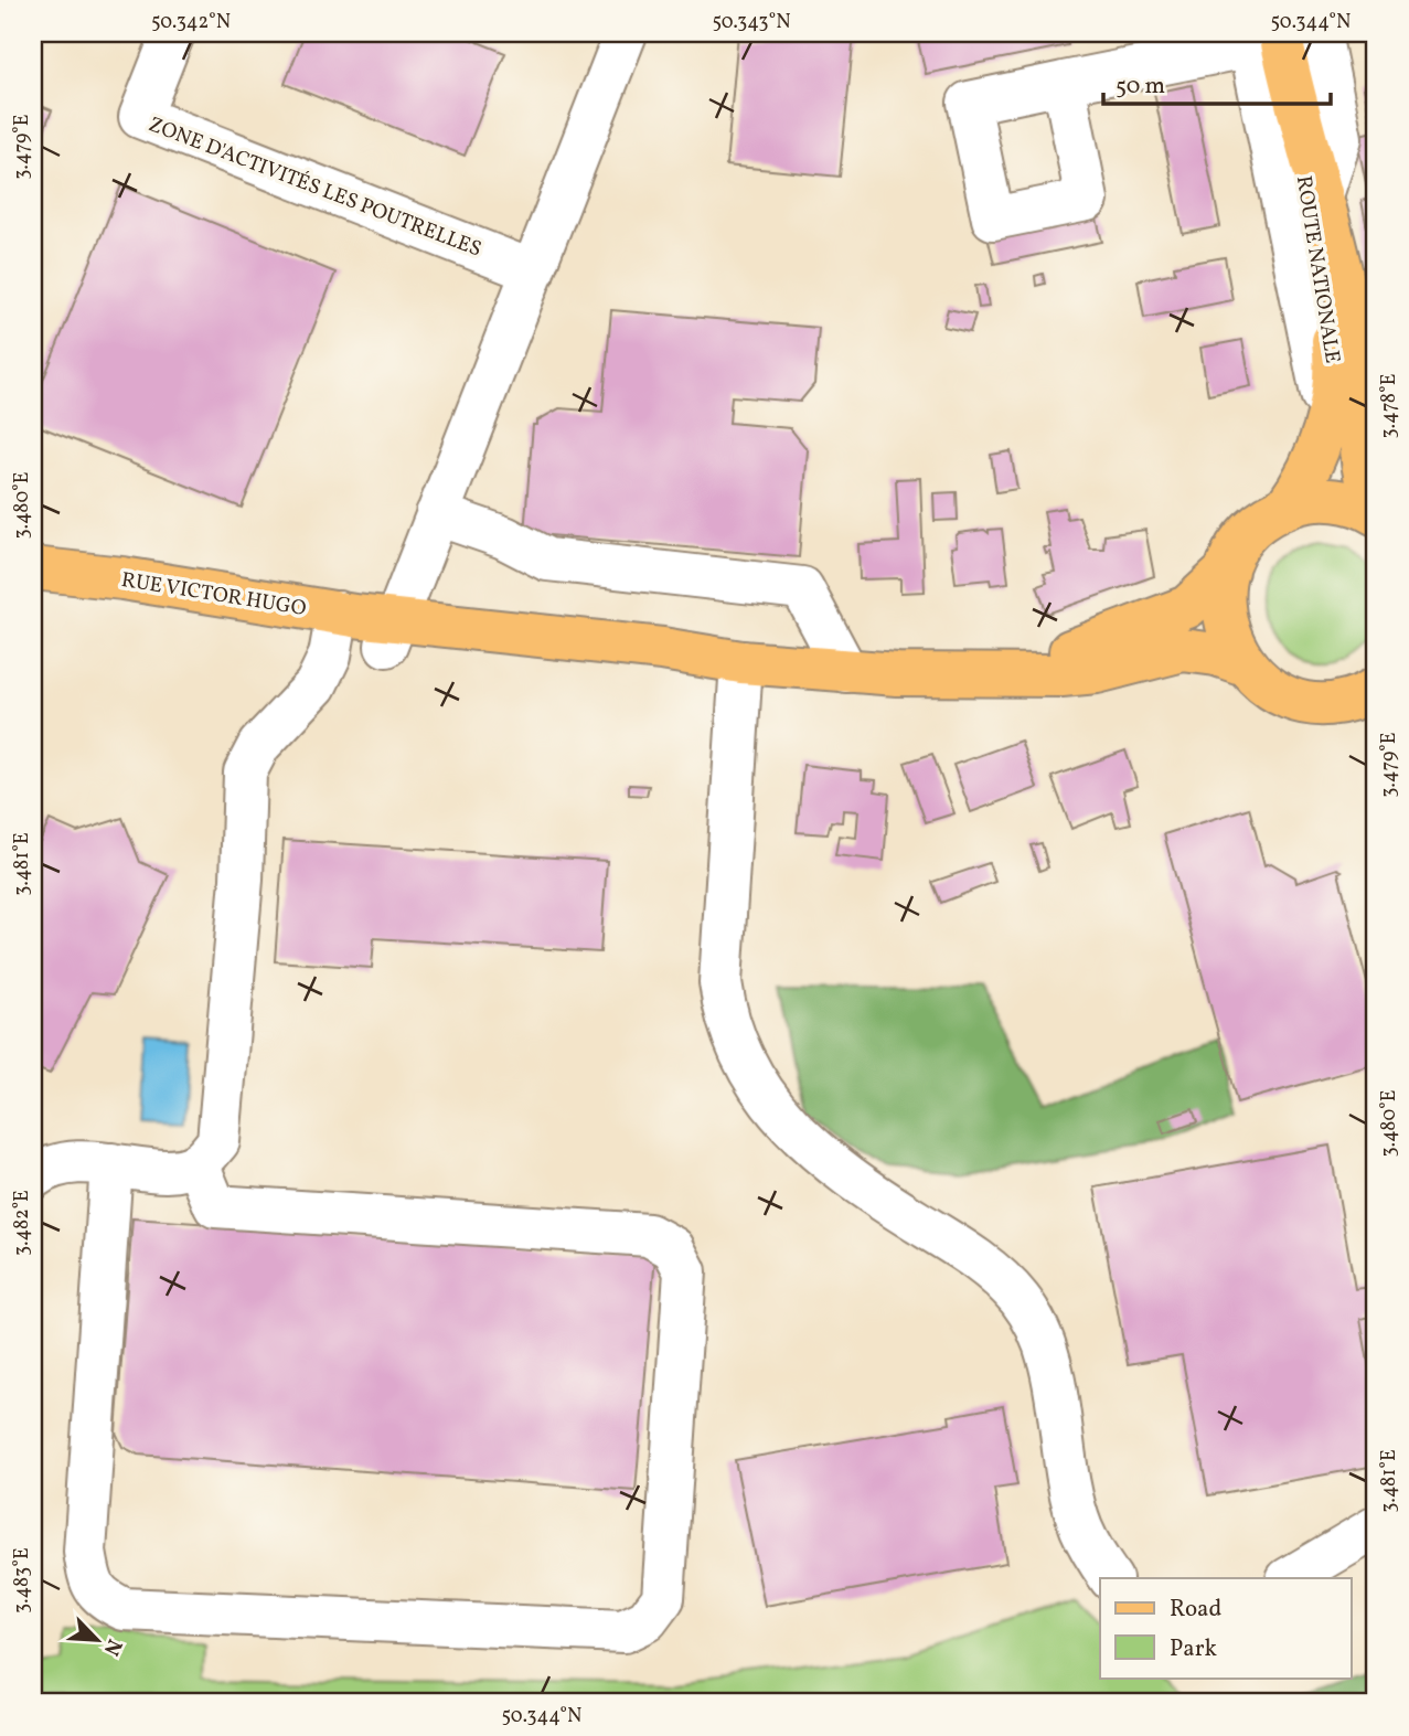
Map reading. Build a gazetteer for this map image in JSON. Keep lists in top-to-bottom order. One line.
{"streets":{"main road":["ROUTE NATIONALE","RUE VICTOR HUGO"],"street":["ZONE D'ACTIVITÉS LES POUTRELLES"]},"legend":["Road","Park"],"scale_bar":"50 m","north":"bottom right","coordinates":["50.342°N","50.343°N","50.344°N","3.479°E","3.478°E","3.480°E","3.481°E","3.482°E","3.483°E"]}
